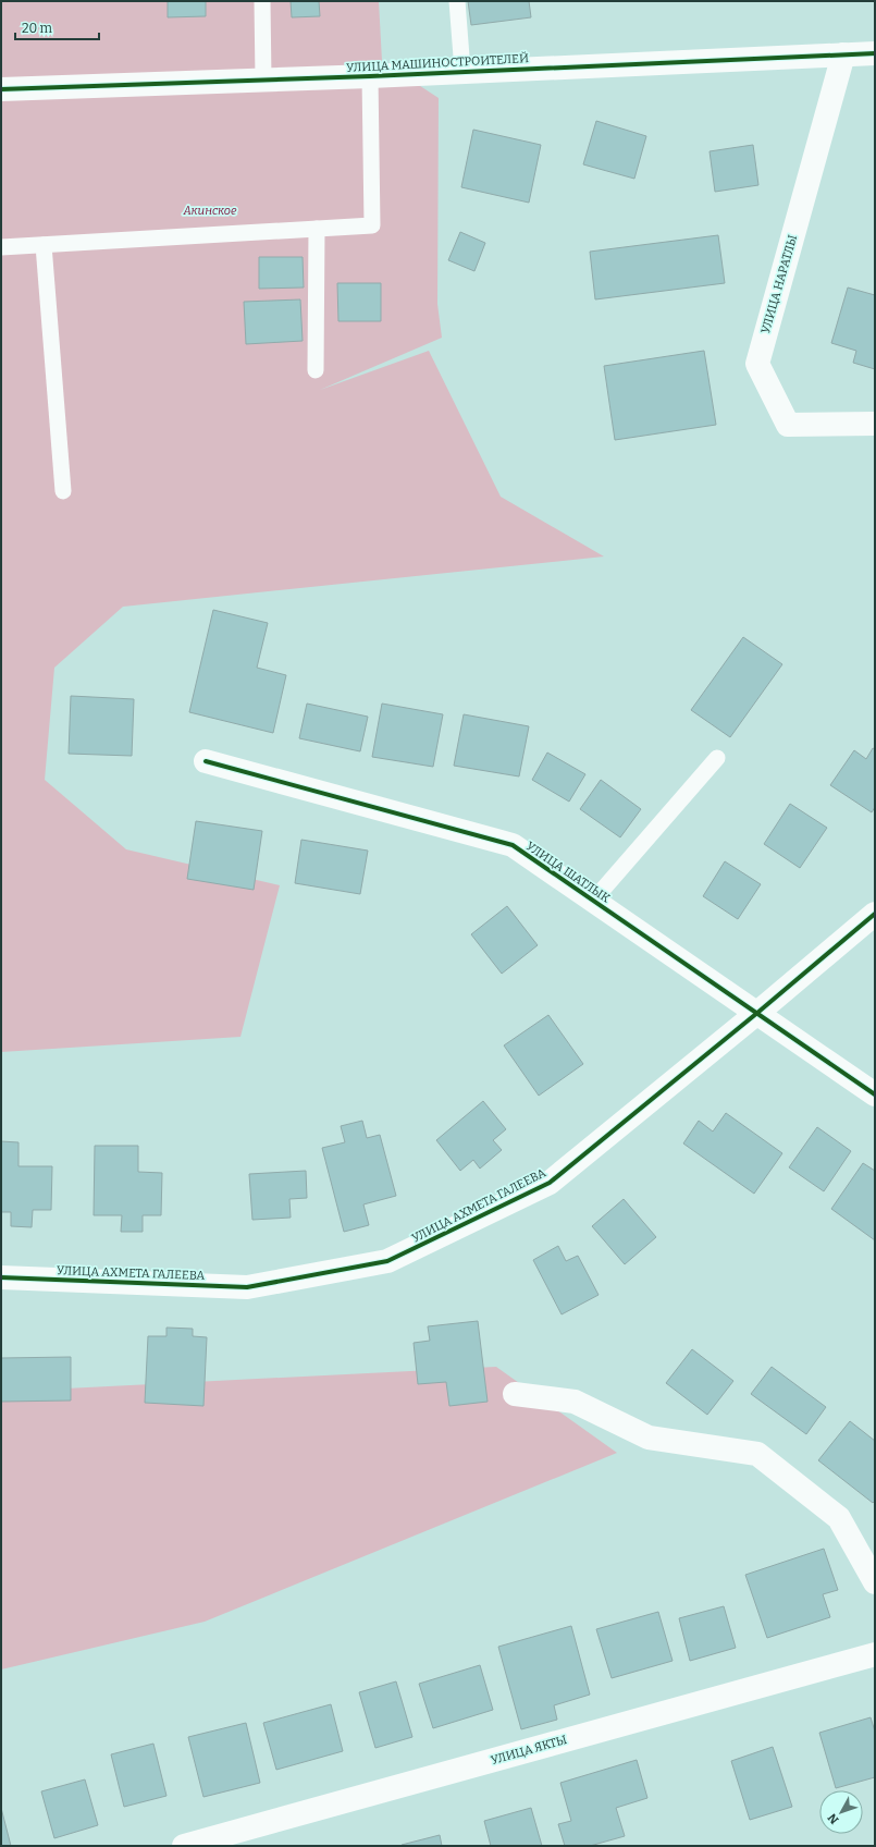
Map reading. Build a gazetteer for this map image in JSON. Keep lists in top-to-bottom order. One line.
{"streets":{"street":["УЛИЦА МАШИНОСТРОИТЕЛЕЙ","УЛИЦА НАРАТЛЫ","УЛИЦА ШАТЛЫК","УЛИЦА АХМЕТА ГАЛЕЕВА","УЛИЦА ЯКТЫ"]},"crossings":[["УЛИЦА МАШИНОСТРОИТЕЛЕЙ","УЛИЦА НАРАТЛЫ"],["УЛИЦА ШАТЛЫК","УЛИЦА АХМЕТА ГАЛЕЕВА"]],"parks":["Акинское"],"scale_bar":"20 m","north":"bottom left"}
